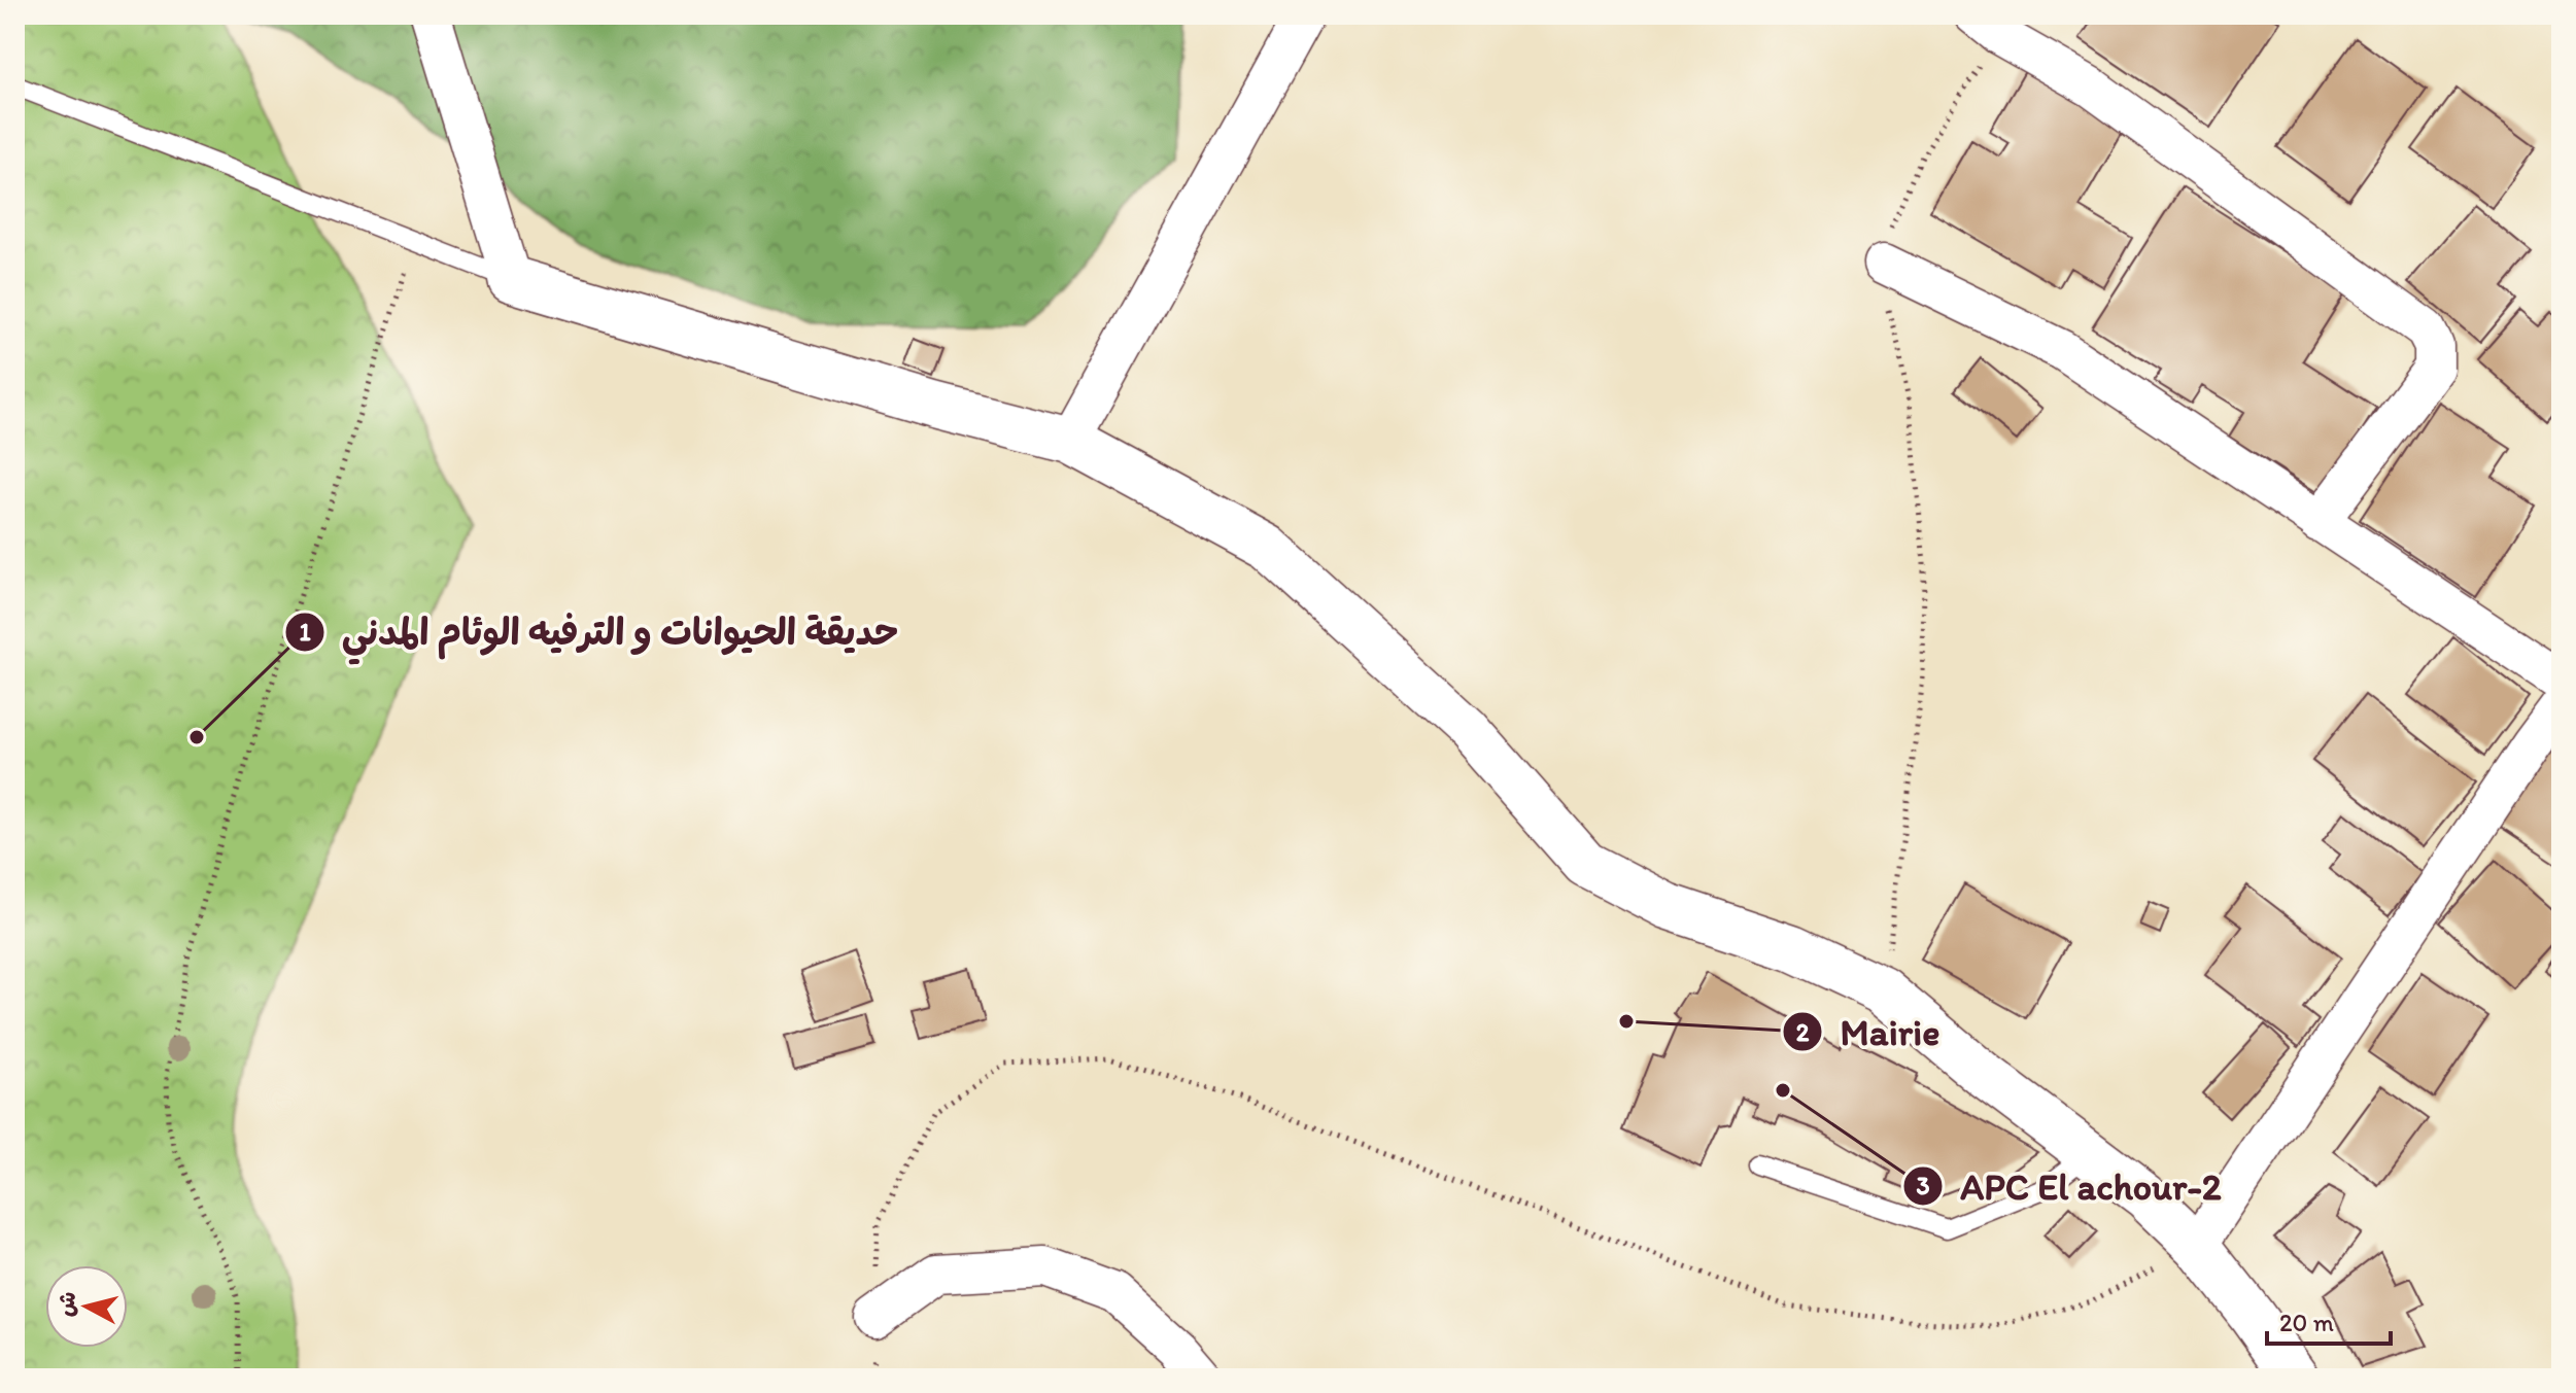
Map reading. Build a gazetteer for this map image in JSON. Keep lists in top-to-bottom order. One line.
{"places":["حديقة الحيوانات و الترفيه الوئام المدني","Mairie","APC El achour-2"],"scale_bar":"20 m","north":"left"}
